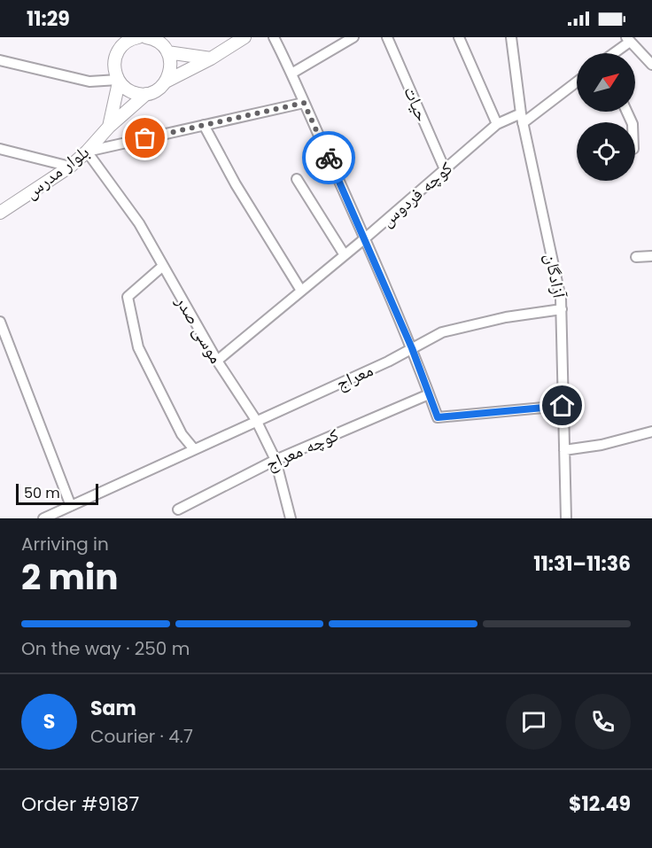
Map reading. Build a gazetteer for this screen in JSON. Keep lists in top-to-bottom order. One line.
{"streets":{"main road":["بلوار مدرس"],"street":["حیات","کوچه فردوس","آزادگان","موسی صدر","معراج","کوچه معراج"]},"crossings":[["حیات","کوچه فردوس"],["بلوار مدرس","موسی صدر"],["کوچه فردوس","آزادگان"],["کوچه فردوس","موسی صدر"],["آزادگان","معراج"],["موسی صدر","معراج"],["موسی صدر","کوچه معراج"]],"scale_bar":"50 m","north":"top right","page":{"status":"11:29","scale":"50 m","heading":["2 min","Arriving in","11:31–11:36"],"panel":["Sam","Courier · 4.7","Order #9187","$12.49"],"bar":"On the way · 250 m","round":"S"}}
